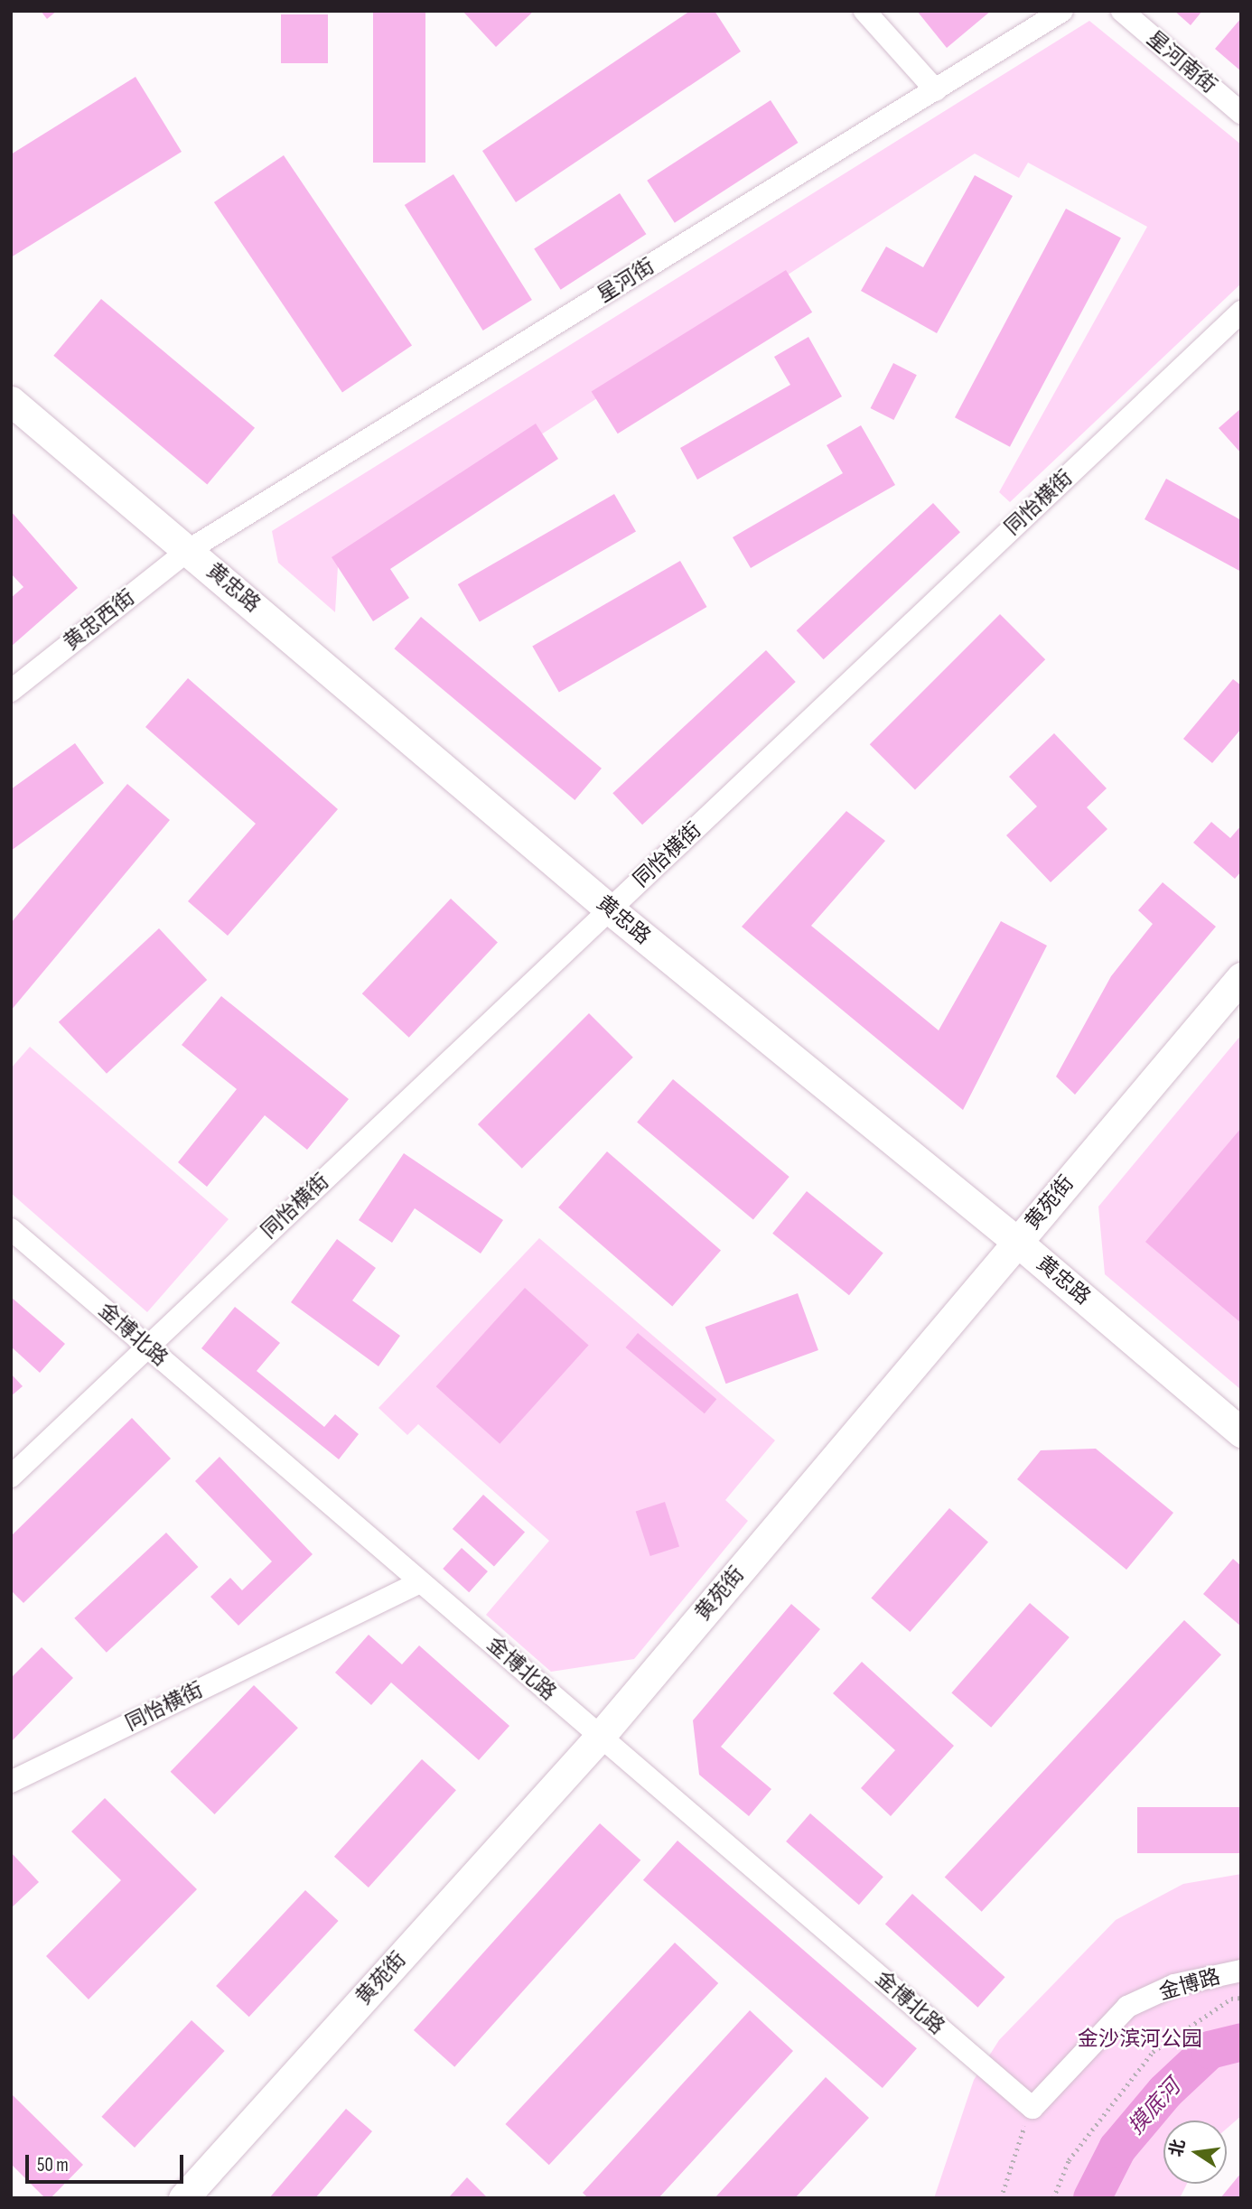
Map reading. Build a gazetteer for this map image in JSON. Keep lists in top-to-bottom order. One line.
{"streets":{"street":["星河南街","星河街","同怡横街","黄忠路","黄忠西街","黄苑街","金博北路","金博路"]},"crossings":[["星河街","黄忠路"],["星河街","黄忠西街"],["同怡横街","黄忠路"],["同怡横街","金博北路"],["黄忠路","黄忠西街"],["黄忠路","黄苑街"],["黄苑街","金博北路"],["金博北路","金博路"]],"water":["摸底河"],"parks":["金沙滨河公园"],"scale_bar":"50 m","north":"left"}
